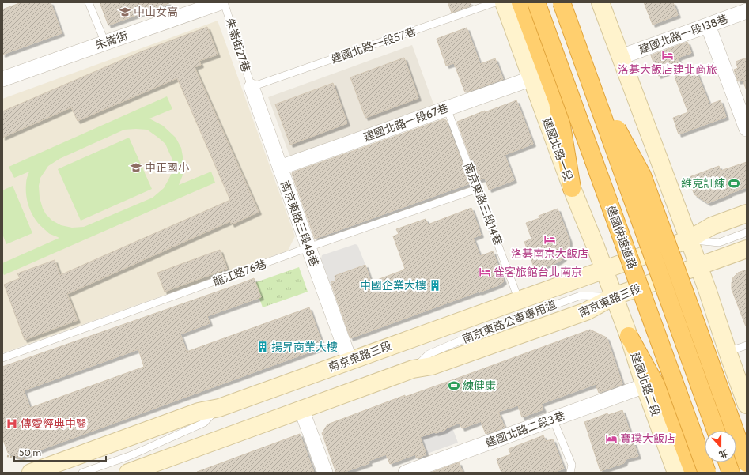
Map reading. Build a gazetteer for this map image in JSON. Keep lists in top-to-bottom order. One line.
{"streets":{"highway":["建國快速道路"],"main road":["建國北路一段","南京東路三段","建國北路二段"],"street":["建國北路一段138巷","朱崙街","建國北路一段67巷","南京東路三段48巷","建國北路二段3巷"],"lane":["朱崙街27巷","建國北路一段57巷","南京東路三段14巷","龍江路76巷"]},"crossings":[["朱崙街27巷","建國北路一段57巷"],["朱崙街27巷","南京東路三段48巷"],["建國北路一段57巷","南京東路三段48巷"],["建國北路一段67巷","建國北路一段"],["建國北路一段67巷","南京東路三段14巷"],["建國北路一段67巷","南京東路三段48巷"],["建國北路一段","南京東路三段"],["建國北路一段","建國北路二段"],["南京東路三段14巷","龍江路76巷"],["南京東路三段14巷","南京東路三段"],["南京東路三段48巷","龍江路76巷"],["南京東路三段48巷","南京東路三段"],["南京東路三段","建國北路二段"],["建國北路二段","建國北路二段3巷"]],"places":{"school or university":["中山女高","中正國小"],"hotel":["洛碁大飯店建北商旅","洛碁南京大飯店","雀客旅館台北南京","寶璞大飯店"],"sports":["維克訓練","練健康"],"building":["中國企業大樓","揚昇商業大樓"],"hospital":["傳愛經典中醫"]},"scale_bar":"50 m","north":"bottom"}
